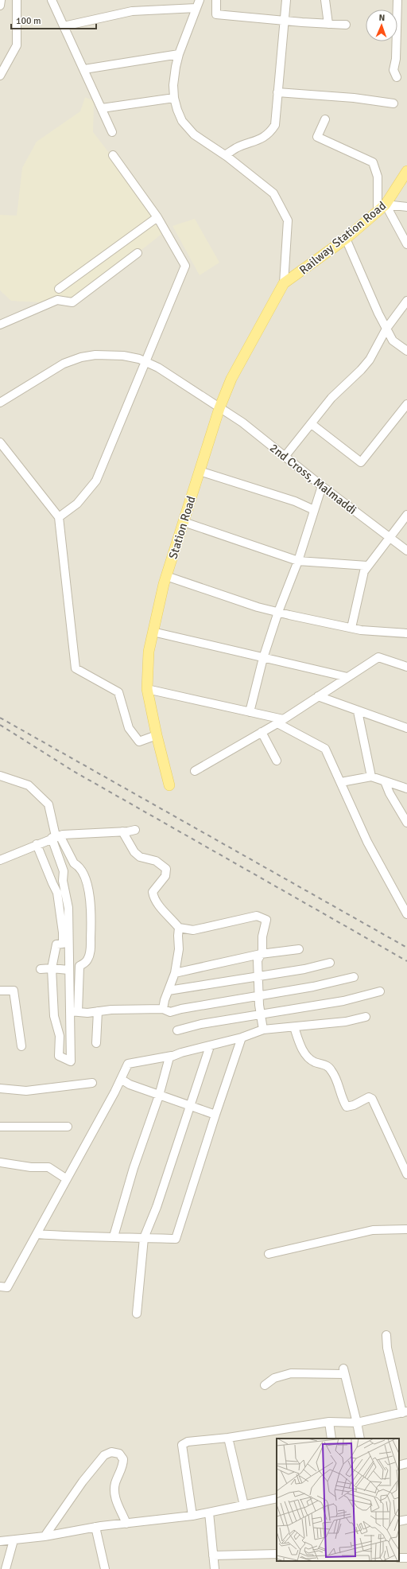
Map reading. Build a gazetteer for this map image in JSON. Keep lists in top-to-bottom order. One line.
{"streets":{"main road":["Railway Station Road","Station Road"],"street":["2nd Cross, Malmaddi"]},"crossings":[["Railway Station Road","Station Road"],["2nd Cross, Malmaddi","Station Road"]],"scale_bar":"100 m","north":"top"}
